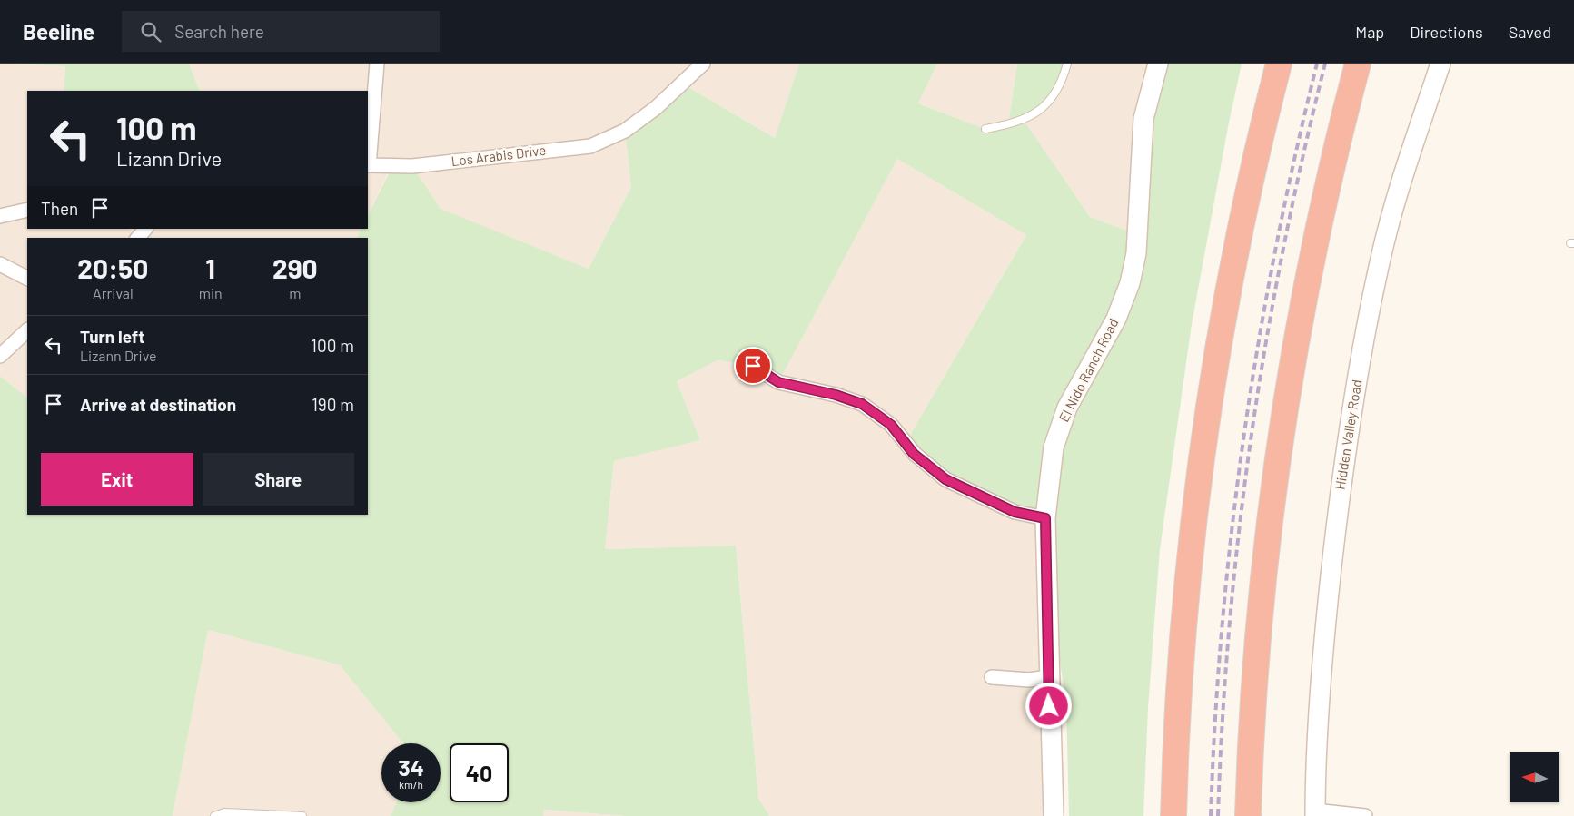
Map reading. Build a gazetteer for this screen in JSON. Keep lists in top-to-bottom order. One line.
{"streets":{"street":["Los Arabis Drive","El Nido Ranch Road","Hidden Valley Road"]},"north":"left","page":{"header":"Beeline","search":"Search here","nav":["Map","Directions","Saved"],"turn":["100 m","Lizann Drive"],"then":"Then","eta":["20:50","Arrival","1","min","290","m"],"list":[{"name":"Turn left","note":"Lizann Drive","value":"100 m"},{"name":"Arrive at destination","value":"190 m"}],"buttons":["Exit","Share"],"speed":"34 km/h","limit":"40"}}
